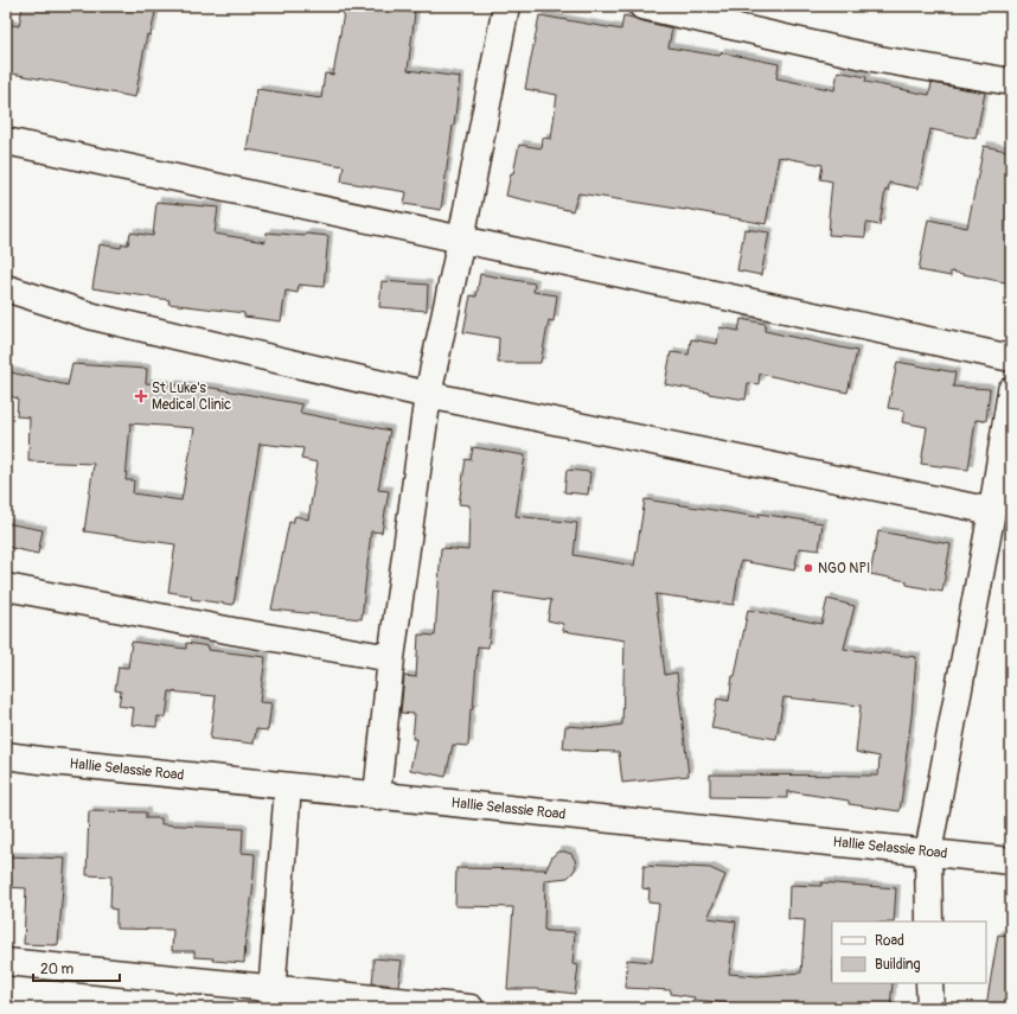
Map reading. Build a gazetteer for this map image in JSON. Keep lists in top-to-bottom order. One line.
{"streets":{"street":["Hallie Selassie Road"]},"places":{"health":["St Luke's Medical Clinic"],"other":["NGO NPI"]},"legend":["Road","Building"],"scale_bar":"20 m"}
